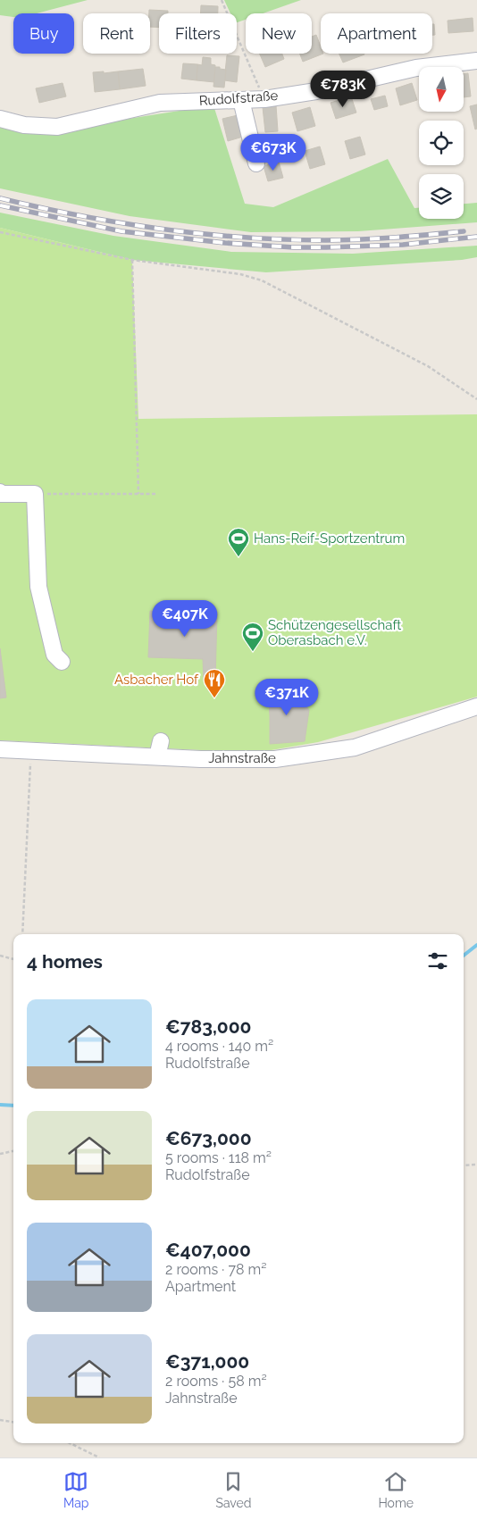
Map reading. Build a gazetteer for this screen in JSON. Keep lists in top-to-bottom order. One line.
{"streets":{"street":["Rudolfstraße","Jahnstraße"]},"places":{"sports":["Hans-Reif-Sportzentrum","Schützengesellschaft Oberasbach e.V."],"restaurant":["Asbacher Hof"]},"north":"bottom","page":{"chip":["Buy","Rent","Filters","New","Apartment"],"price":["€783K","€673K","€407K","€371K"],"heading":"4 homes","list":[{"name":"€783,000","note":"4 rooms · 140 m² · Rudolfstraße"},{"name":"€673,000","note":"5 rooms · 118 m² · Rudolfstraße"},{"name":"€407,000","note":"2 rooms · 78 m² · Apartment"},{"name":"€371,000","note":"2 rooms · 58 m² · Jahnstraße"}],"tabs":["Map","Saved","Home"]}}
